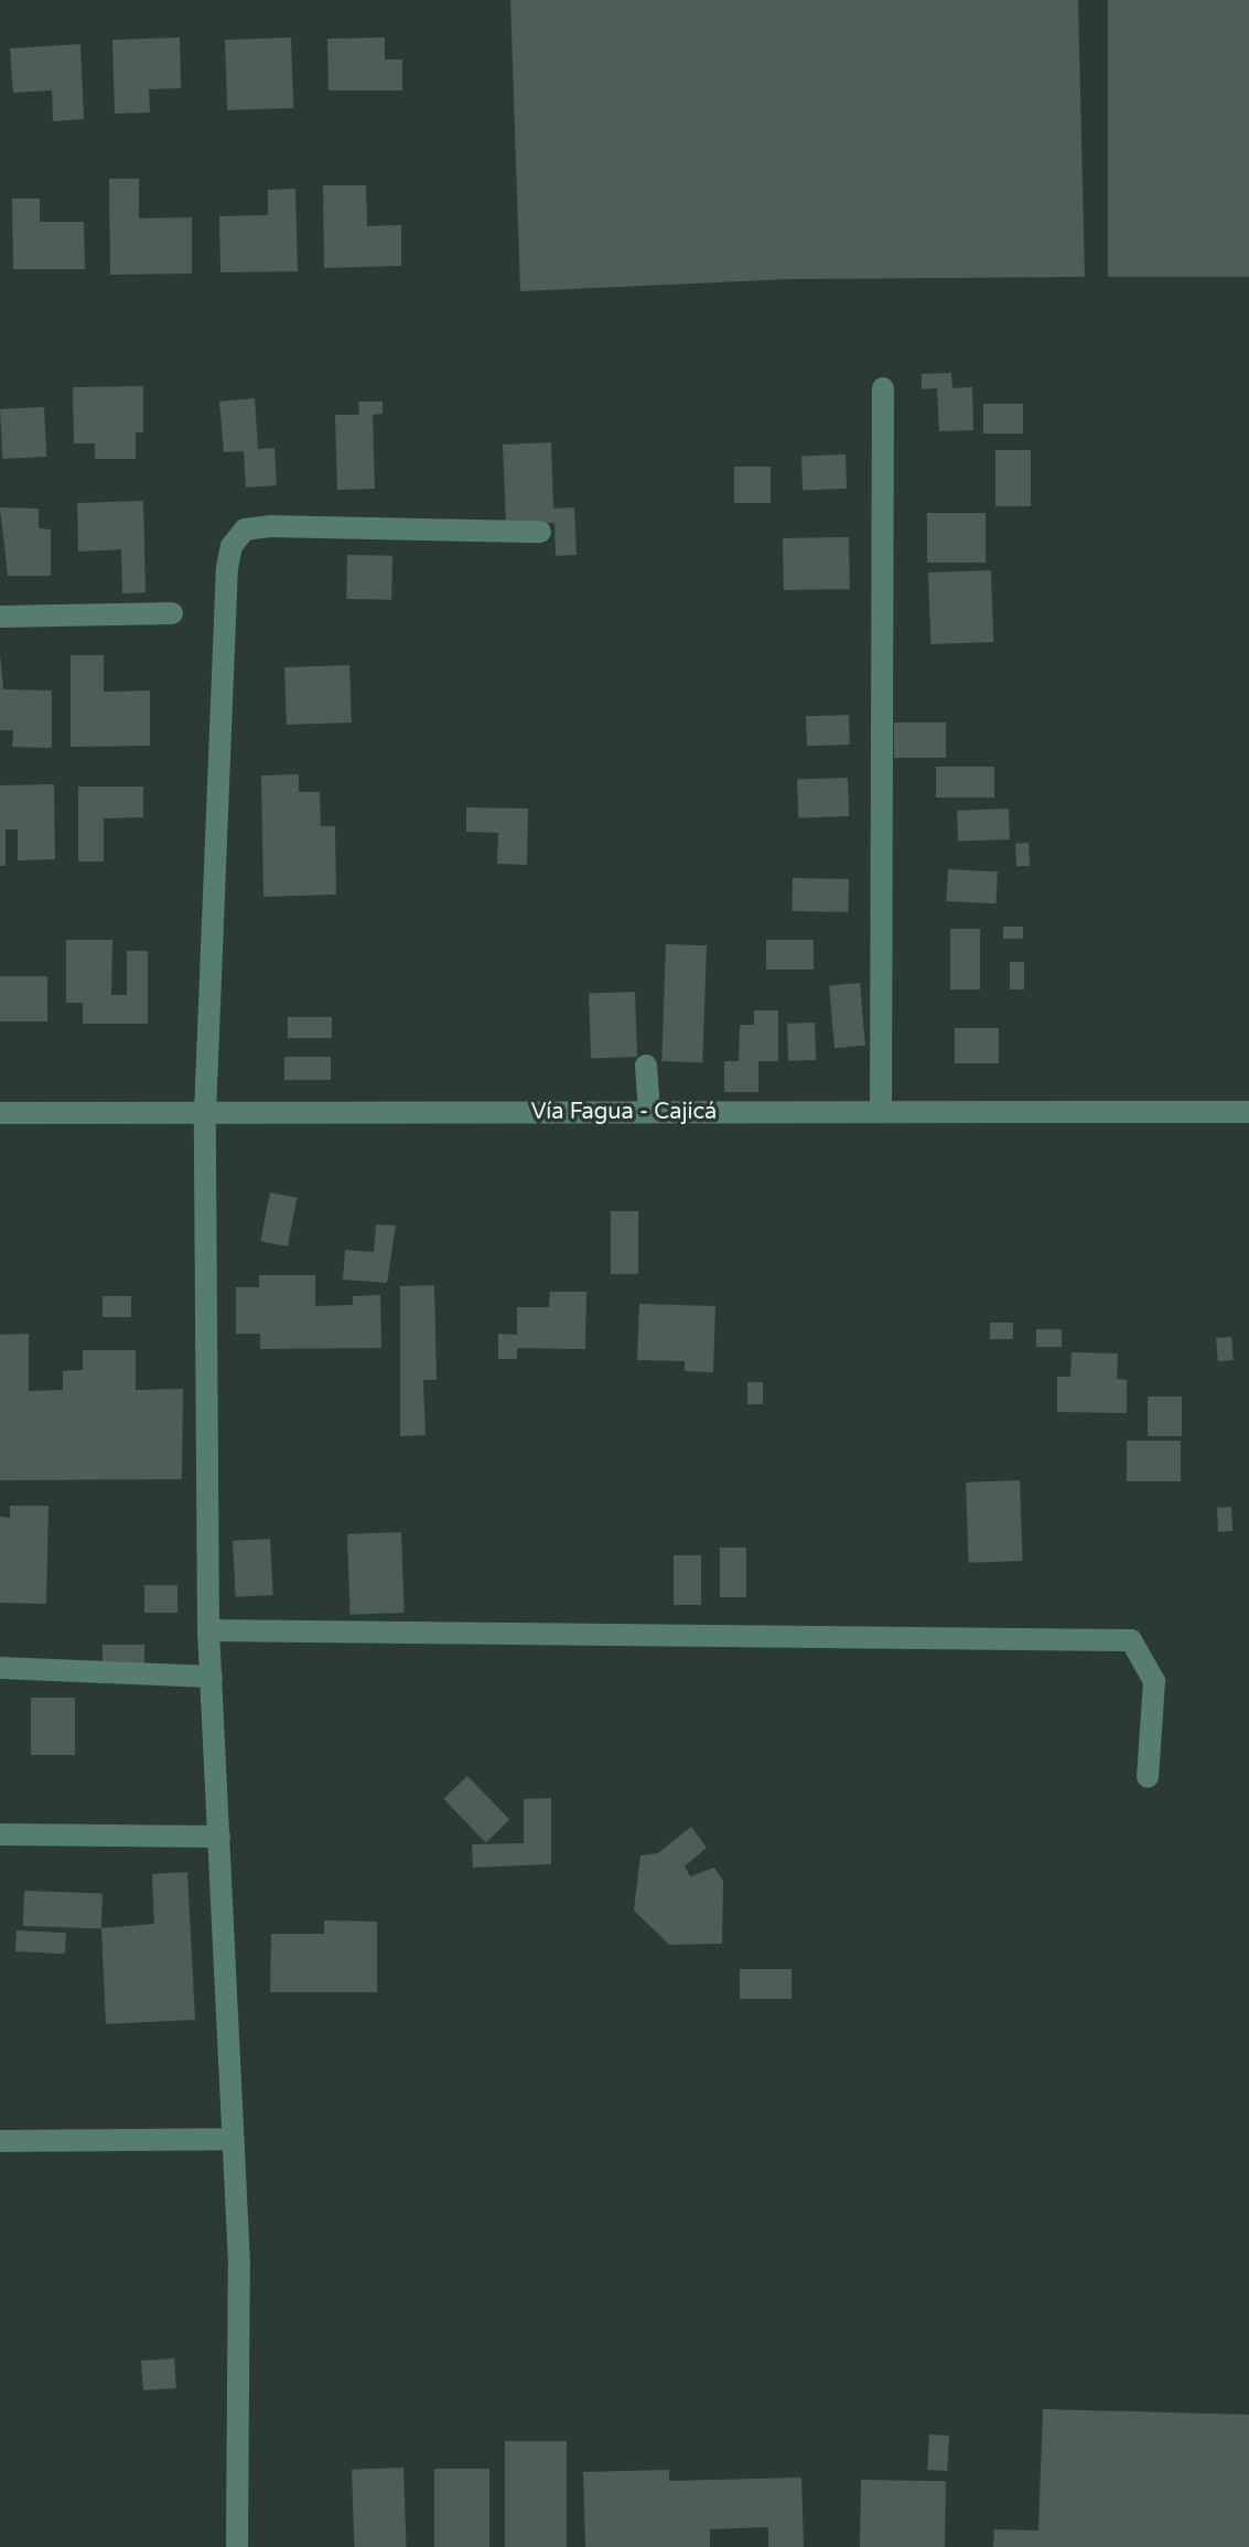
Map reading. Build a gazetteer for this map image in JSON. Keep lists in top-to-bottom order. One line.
{"streets":{"street":["Vía Fagua - Cajicá"]}}
